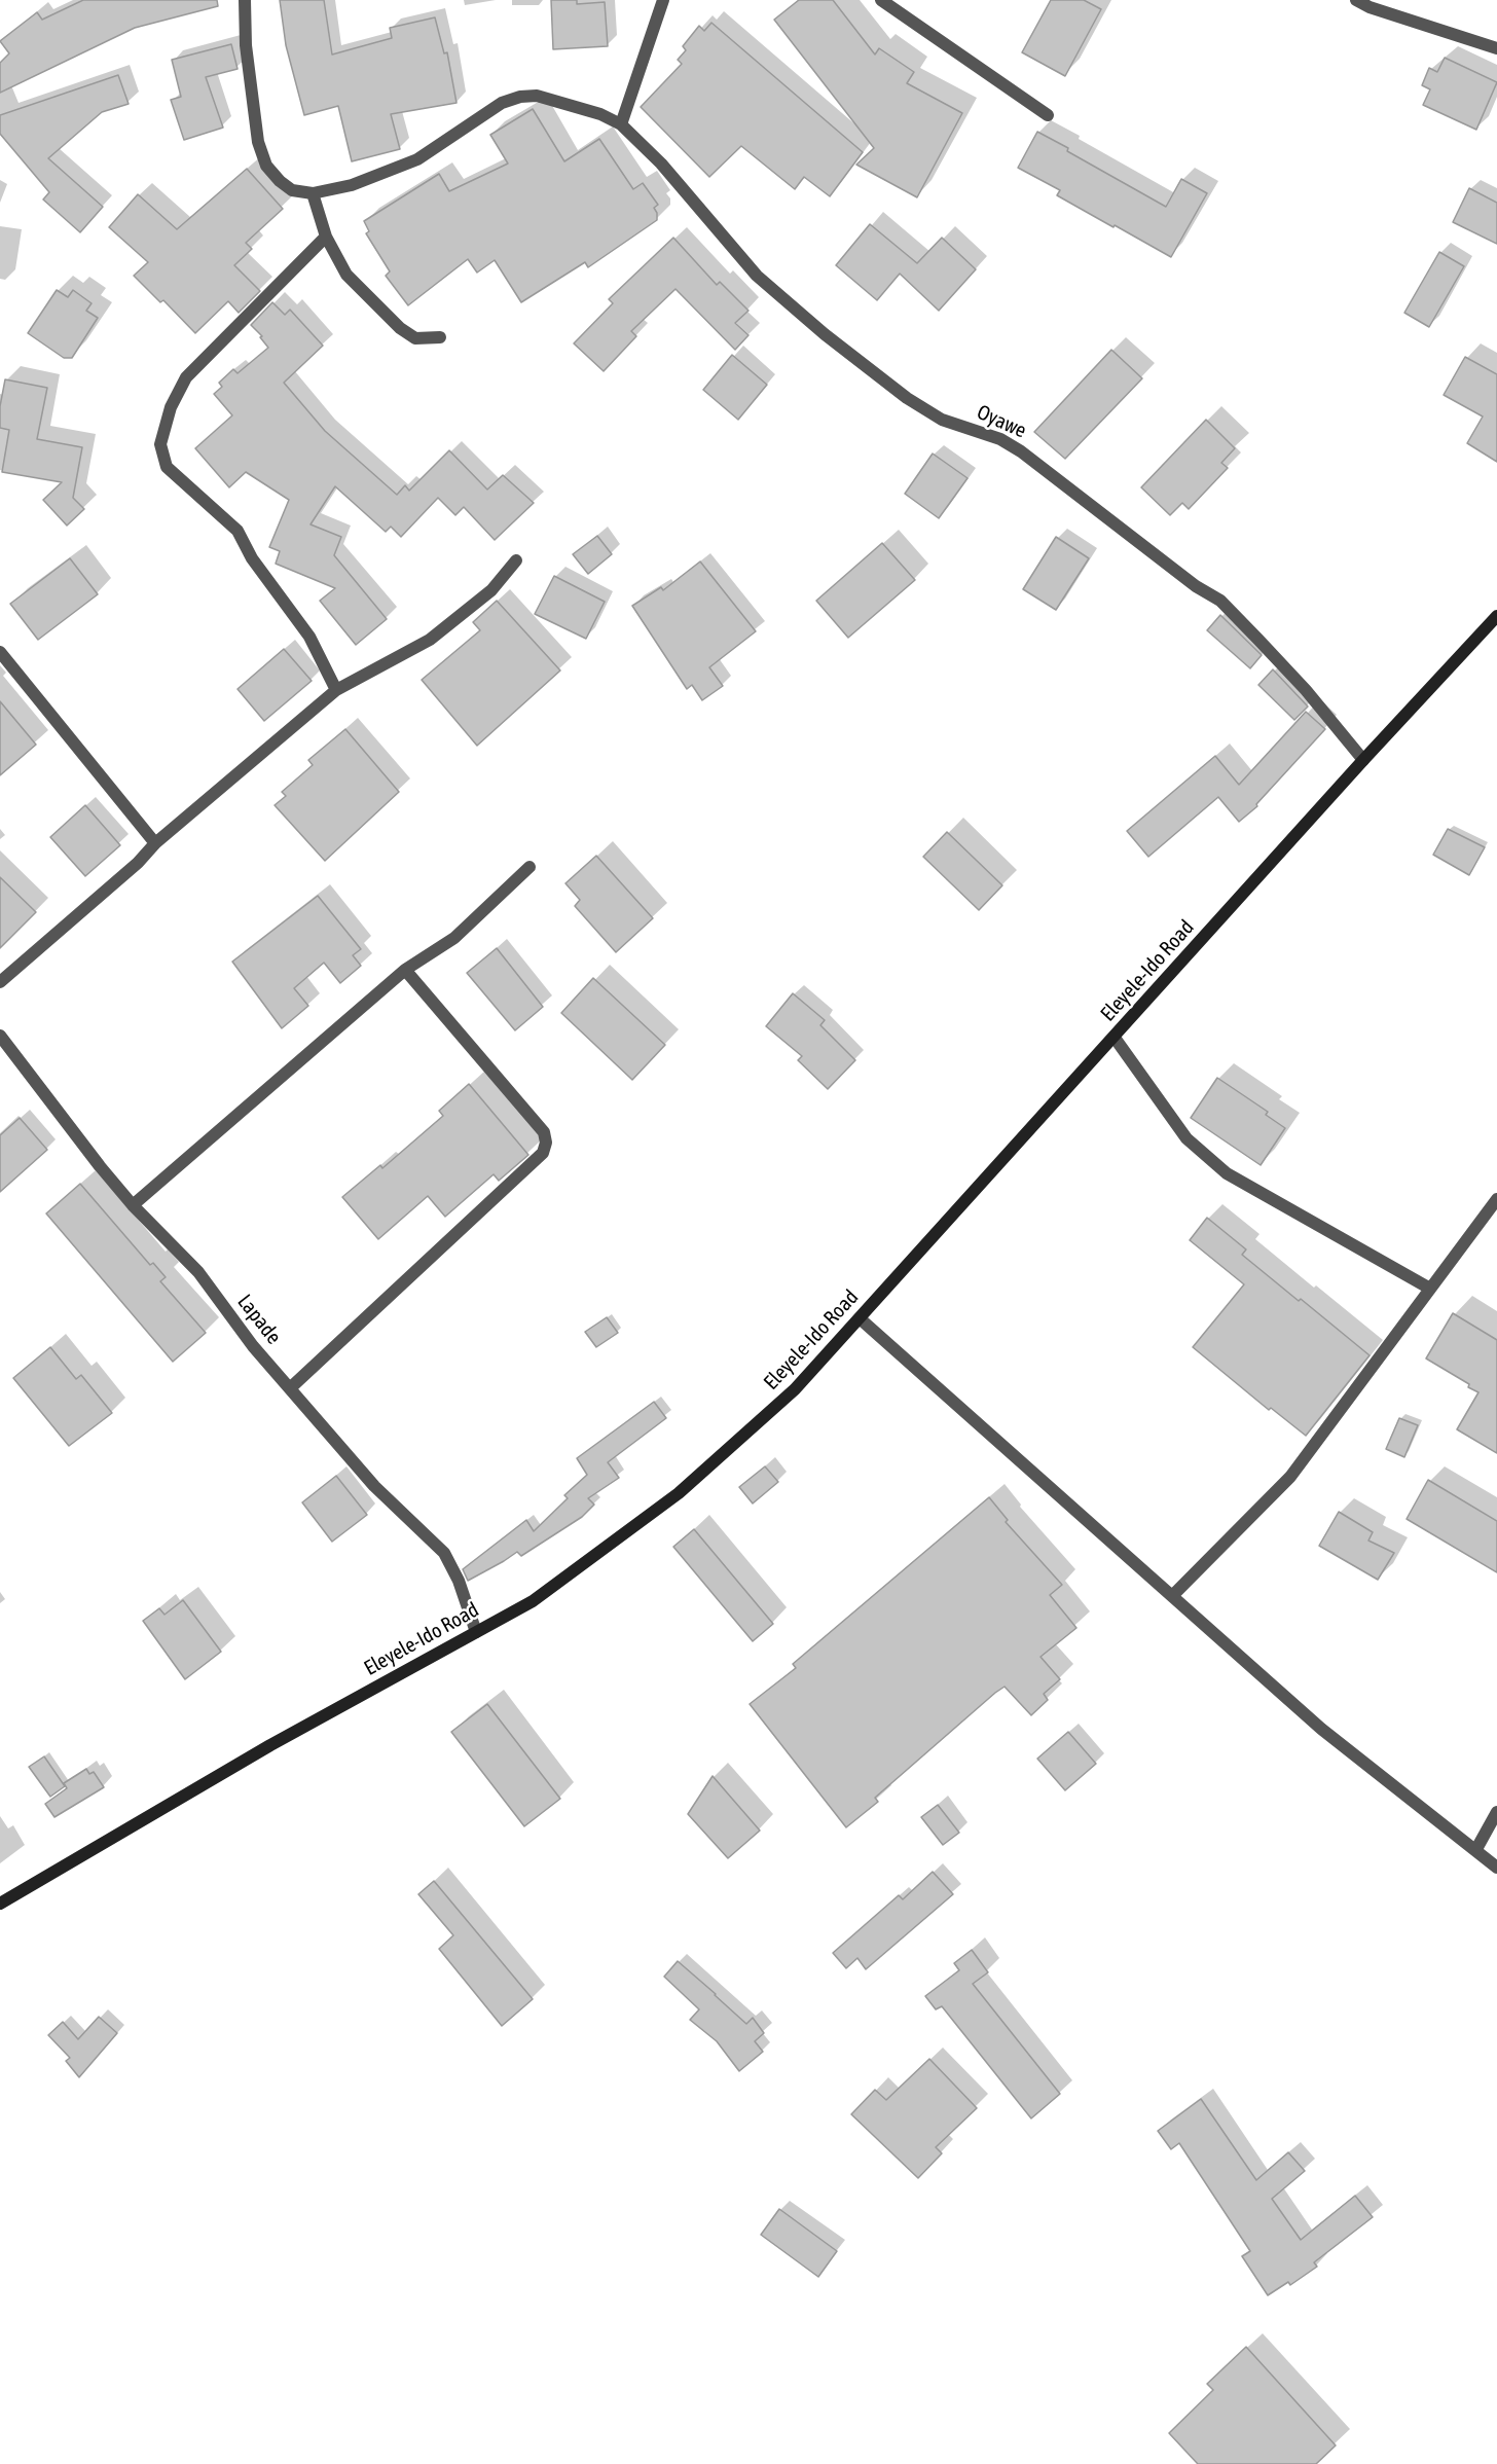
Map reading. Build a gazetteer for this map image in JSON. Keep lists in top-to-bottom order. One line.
{"streets":{"main road":["Eleyele-Ido Road"],"street":["Oyawe","Lapade"]},"crossings":[["Oyawe","Eleyele-Ido Road"],["Eleyele-Ido Road","Lapade"]]}
